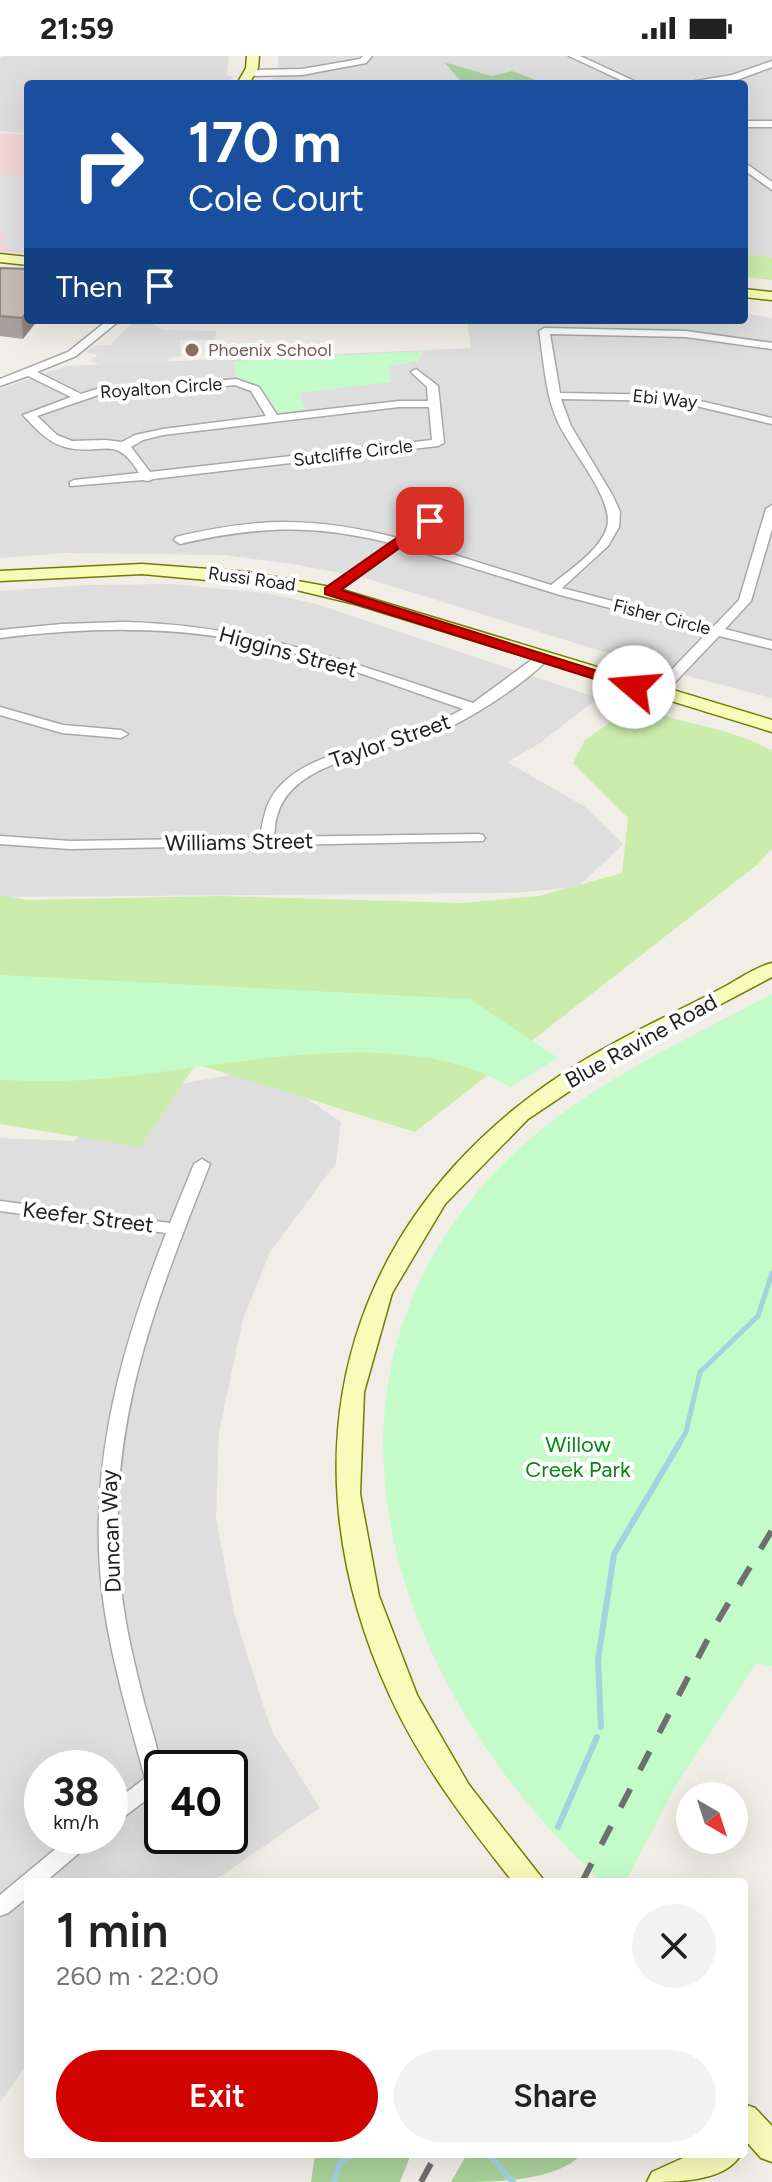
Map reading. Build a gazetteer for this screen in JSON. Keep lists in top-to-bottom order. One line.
{"streets":{"main road":["Russi Road","Blue Ravine Road"],"street":["Royalton Circle","Ebi Way","Sutcliffe Circle","Fisher Circle","Higgins Street","Taylor Street","Williams Street","Keefer Street","Duncan Way"]},"crossings":[["Royalton Circle","Sutcliffe Circle"],["Russi Road","Taylor Street"],["Higgins Street","Taylor Street"],["Taylor Street","Williams Street"],["Keefer Street","Duncan Way"]],"parks":["Willow Creek Park"],"places":["Phoenix School"],"north":"bottom right","page":{"status":"21:59","turn":["170 m","Cole Court"],"then":"Then","speed":"38 km/h","limit":"40","heading":["1 min","260 m · 22:00"],"buttons":["Exit","Share"]}}
